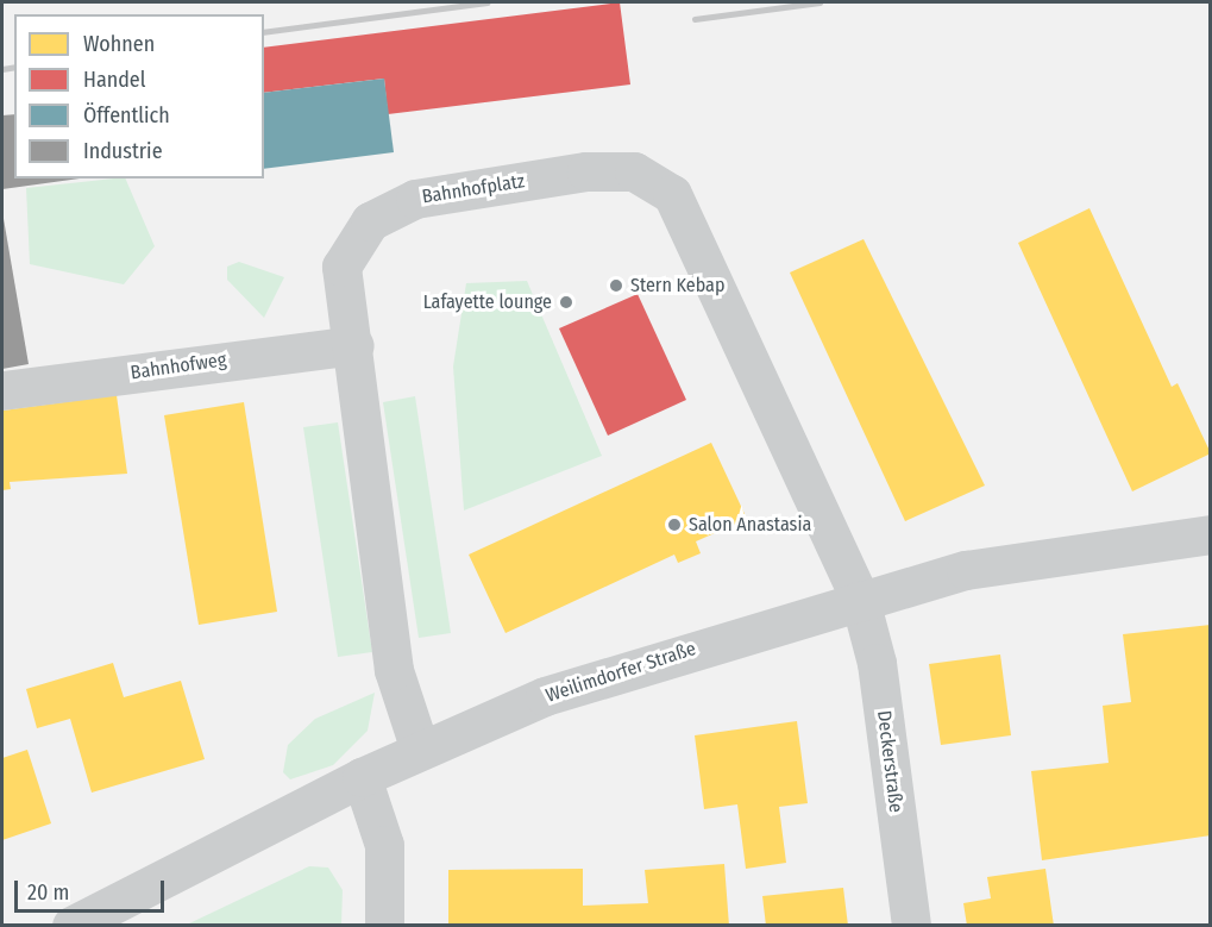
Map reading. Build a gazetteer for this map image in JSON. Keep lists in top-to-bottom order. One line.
{"streets":{"street":["Bahnhofplatz","Bahnhofweg","Weilimdorfer Straße","Deckerstraße"]},"crossings":[["Bahnhofplatz","Bahnhofweg"],["Bahnhofplatz","Weilimdorfer Straße"],["Bahnhofplatz","Deckerstraße"],["Weilimdorfer Straße","Deckerstraße"]],"places":["Stern Kebap","Lafayette lounge","Salon Anastasia"],"legend":["Wohnen","Handel","Öffentlich","Industrie"],"scale_bar":"20 m"}
